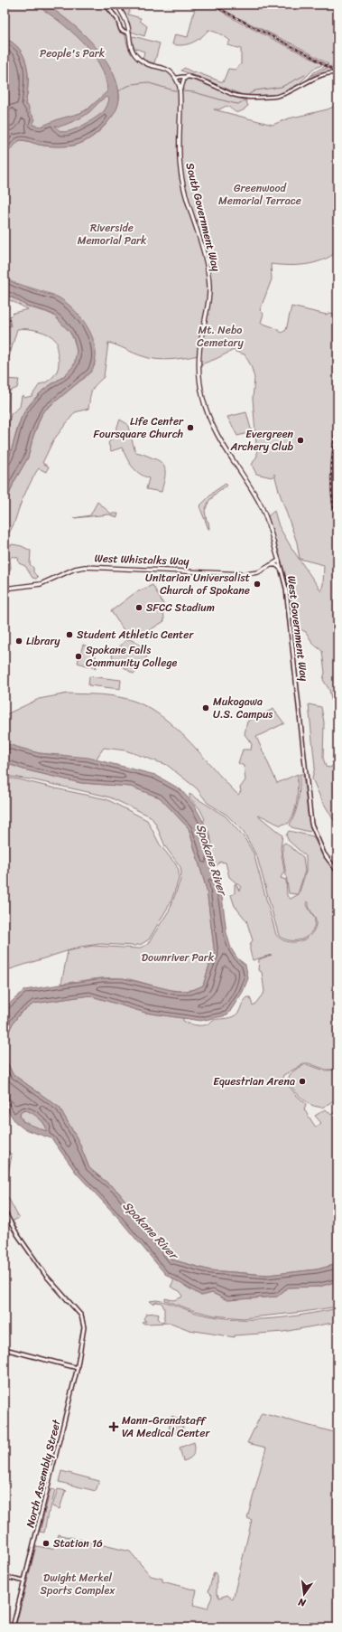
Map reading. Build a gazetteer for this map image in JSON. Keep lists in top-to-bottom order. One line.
{"streets":{"main road":["South Government Way","West Whistalks Way","West Government Way","North Assembly Street"]},"crossings":[["South Government Way","West Government Way"],["West Whistalks Way","West Government Way"]],"water":["Spokane River"],"parks":["People's Park","Greenwood Memorial Terrace","Riverside Memorial Park","Mt. Nebo Cemetary","Downriver Park","Dwight Merkel Sports Complex"],"places":{"other":["Life Center Foursquare Church","Evergreen Archery Club","Unitarian Universalist Church of Spokane","SFCC Stadium","Student Athletic Center","Library","Spokane Falls Community College","Mukogawa U.S. Campus","Equestrian Arena","Station 16"],"health":["Mann-Grandstaff VA Medical Center"]},"north":"bottom"}
